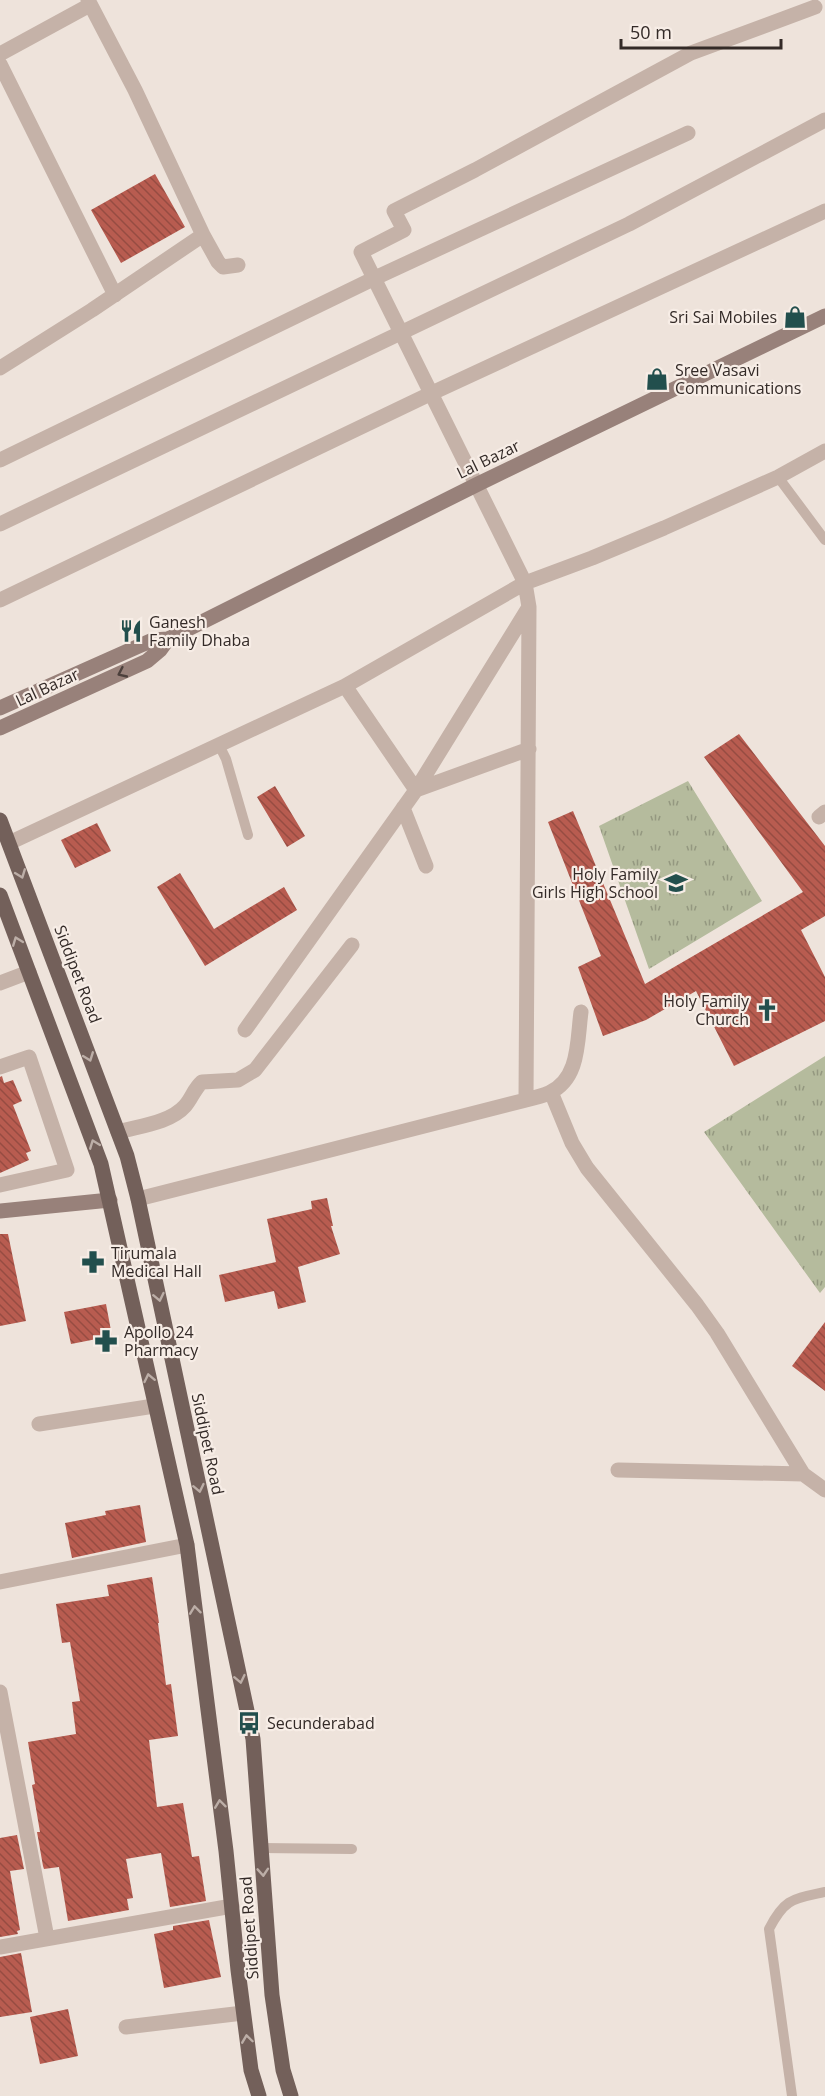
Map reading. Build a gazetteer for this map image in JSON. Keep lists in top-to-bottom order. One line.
{"streets":{"main road":["Lal Bazar","Siddipet Road"]},"places":{"shop":["Sri Sai Mobiles","Sree Vasavi Communications"],"restaurant":["Ganesh Family Dhaba"],"school or university":["Holy Family Girls High School"],"church":["Holy Family Church"],"pharmacy":["Tirumala Medical Hall","Apollo 24 Pharmacy"],"bus stop":["Secunderabad"]},"scale_bar":"50 m"}
